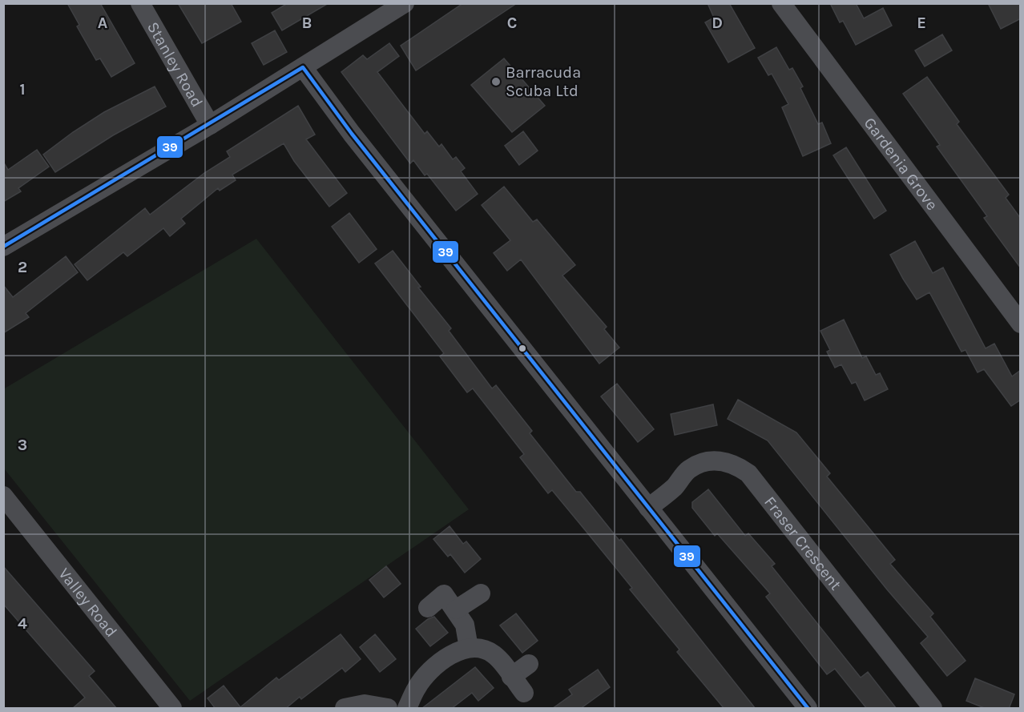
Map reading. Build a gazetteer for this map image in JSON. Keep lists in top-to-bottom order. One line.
{"streets":{"street":["Stanley Road","Gardenia Grove","Fraser Crescent","Valley Road"]},"places":["Barracuda Scuba Ltd"],"lines":["transit line 39"],"grid":{"columns":["A","B","C","D","E"],"rows":["1","2","3","4"]}}
